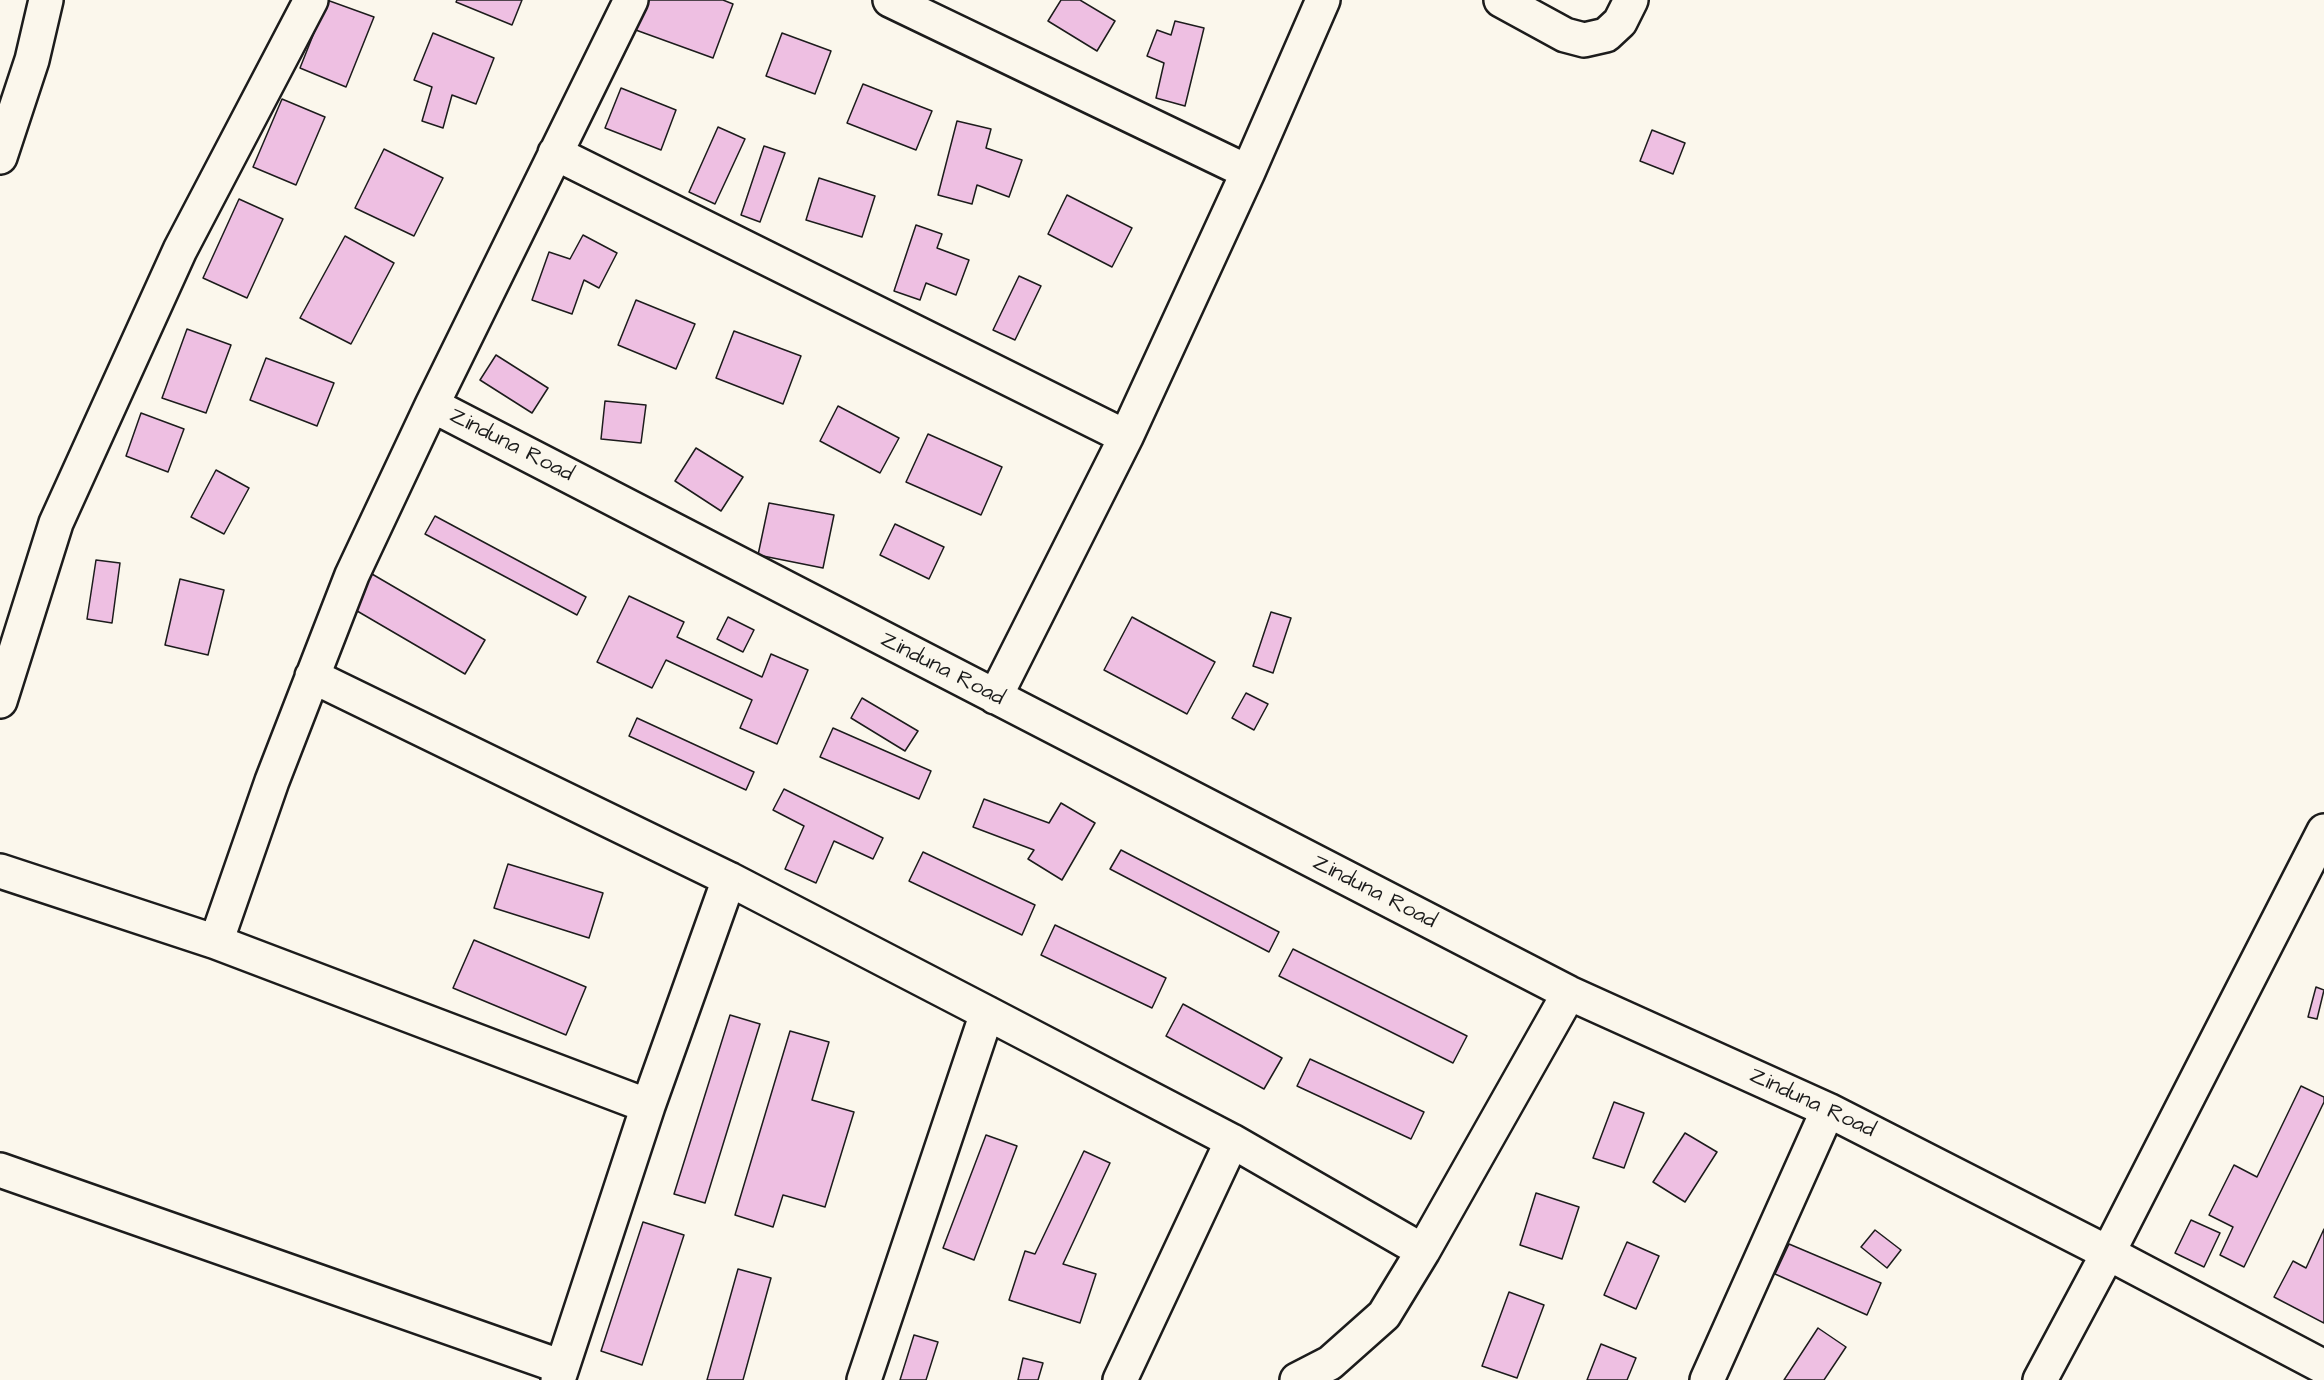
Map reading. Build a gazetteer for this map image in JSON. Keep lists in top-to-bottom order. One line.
{"streets":{"street":["Zinduna Road"]}}
